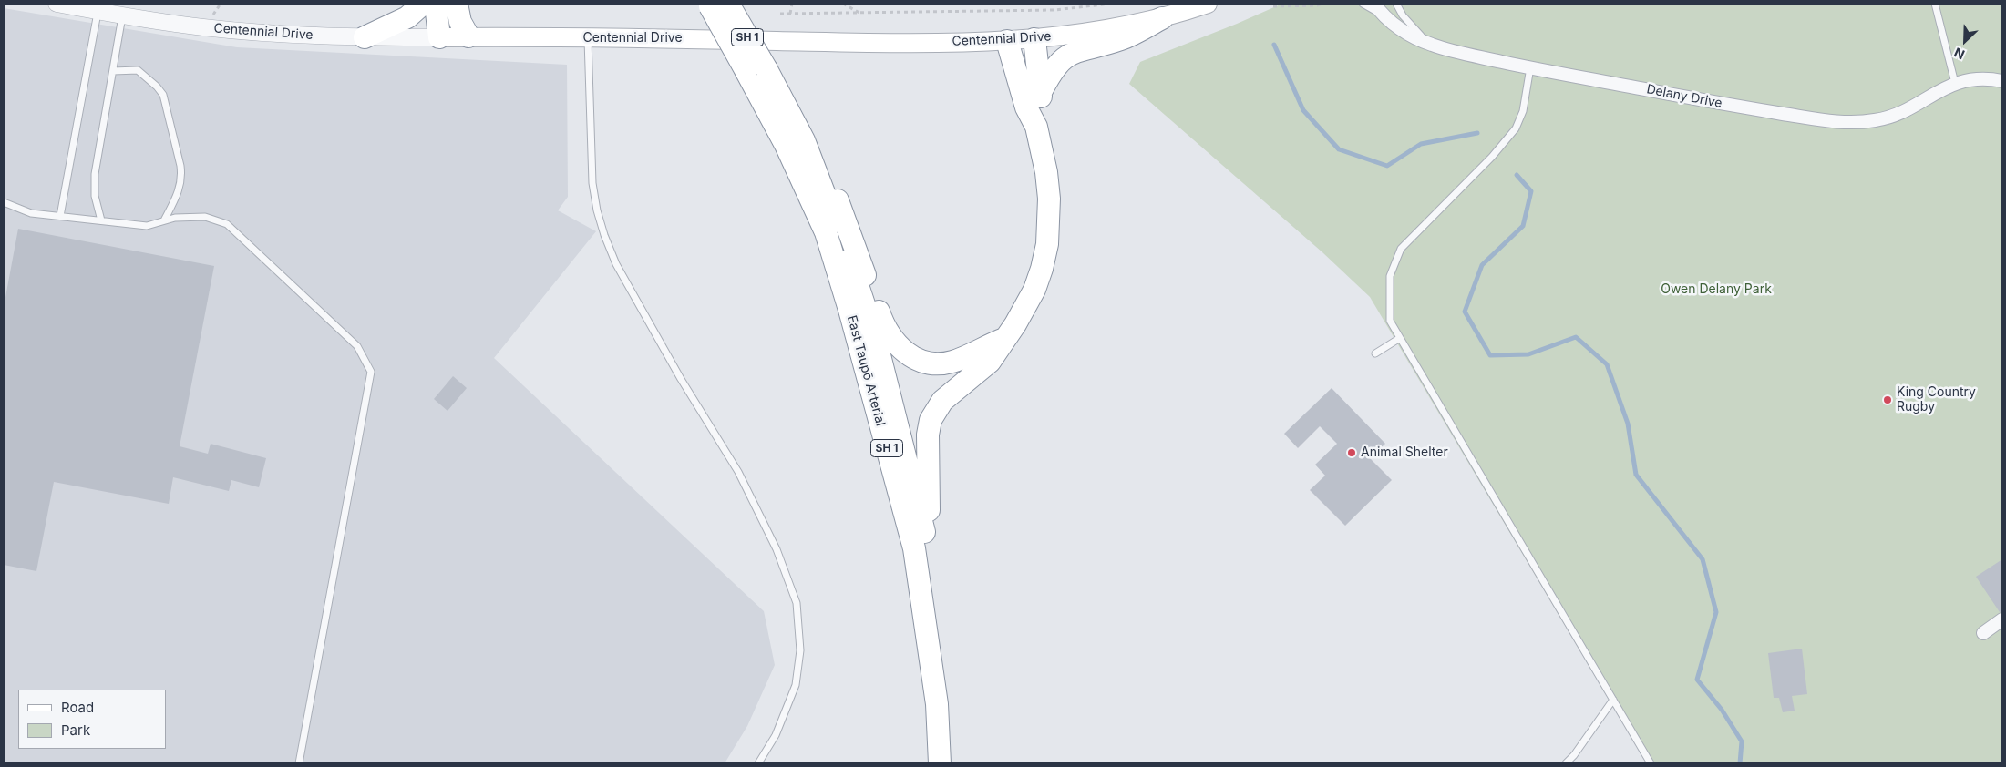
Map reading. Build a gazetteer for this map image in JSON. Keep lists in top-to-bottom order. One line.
{"streets":{"highway":["SH 1","East Taupō Arterial"],"main road":["Centennial Drive"],"street":["Delany Drive"]},"parks":["Owen Delany Park"],"places":["King Country Rugby","Animal Shelter"],"legend":["Road","Park"],"north":"bottom left"}
